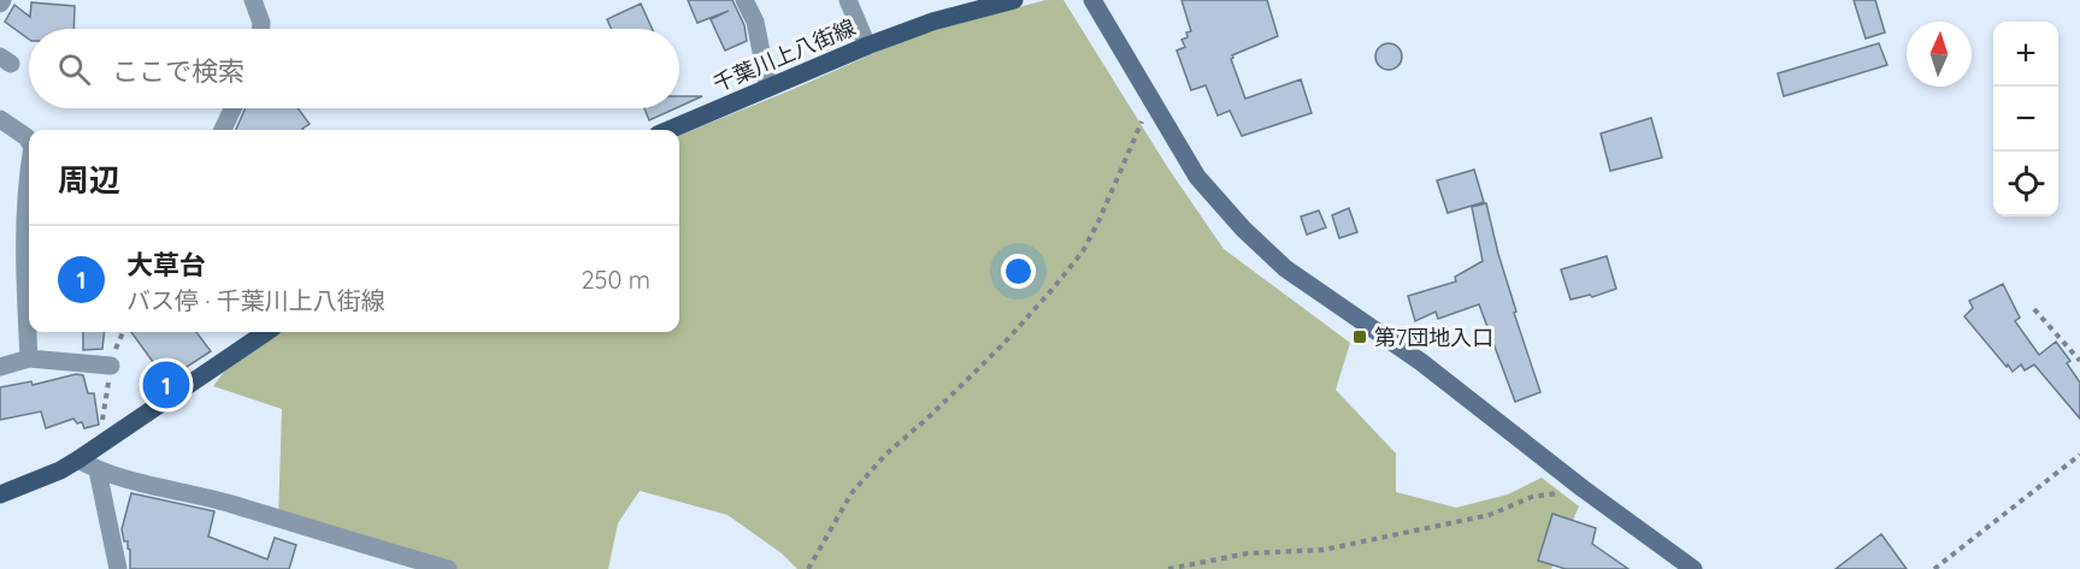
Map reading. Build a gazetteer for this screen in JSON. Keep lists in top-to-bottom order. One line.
{"streets":{"main road":["千葉川上八街線"]},"places":{"transit":["第7団地入口"]},"north":"top","page":{"map_buttons":["+","−"],"search":"ここで検索","heading":"周辺","list":[{"mark":"1","name":"大草台","note":"バス停 · 千葉川上八街線","value":"250 m"}],"pins":"1"}}
